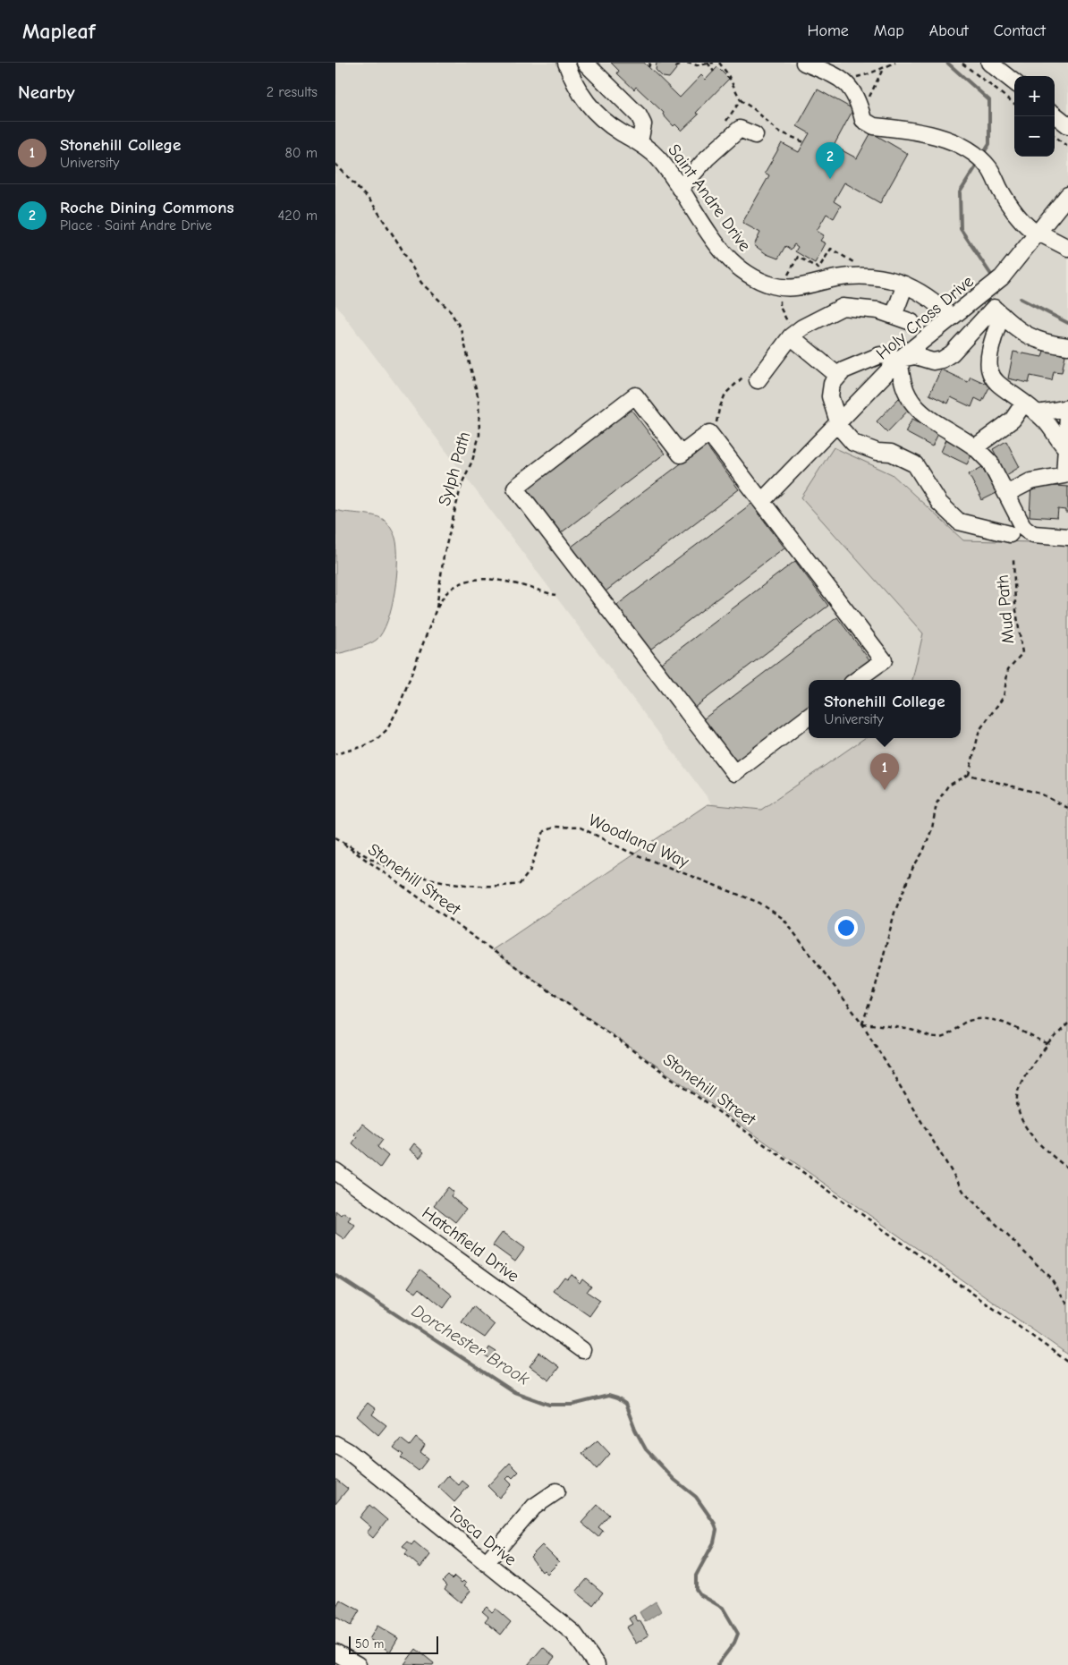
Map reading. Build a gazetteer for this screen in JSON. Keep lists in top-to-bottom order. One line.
{"streets":{"street":["Saint Andre Drive","Holy Cross Drive","Hatchfield Drive","Tosca Drive"],"path":["Sylph Path","Mud Path","Woodland Way","Stonehill Street"]},"crossings":[["Saint Andre Drive","Holy Cross Drive"],["Woodland Way","Stonehill Street"]],"water":["Dorchester Brook"],"scale_bar":"50 m","page":{"header":"Mapleaf","nav":["Home","Map","About","Contact"],"heading":["Nearby","2 results"],"map_buttons":["+","−"],"list":[{"mark":"1","name":"Stonehill College","note":"University","value":"80 m"},{"mark":"2","name":"Roche Dining Commons","note":"Place · Saint Andre Drive","value":"420 m"}],"pins":["2","1"],"popup":["Stonehill College","University"],"scale":"50 m"}}
